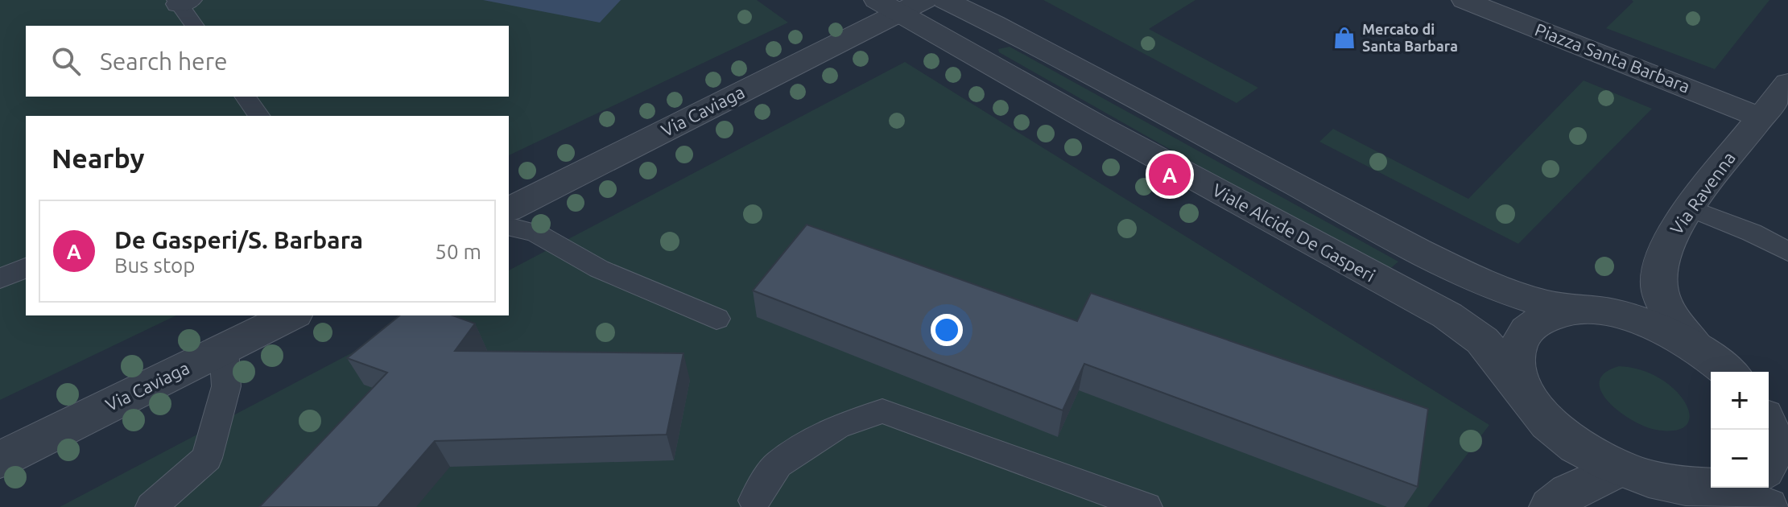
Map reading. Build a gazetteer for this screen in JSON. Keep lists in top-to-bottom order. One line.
{"streets":{"street":["Piazza Santa Barbara","Via Caviaga","Via Ravenna","Viale Alcide De Gasperi"]},"crossings":[["Piazza Santa Barbara","Via Ravenna"],["Via Caviaga","Viale Alcide De Gasperi"]],"places":{"shop":["Mercato di Santa Barbara"]},"page":{"search":"Search here","heading":"Nearby","pins":"A","list":[{"mark":"A","name":"De Gasperi/S. Barbara","note":"Bus stop","value":"50 m"}],"map_buttons":["+","−"]}}
